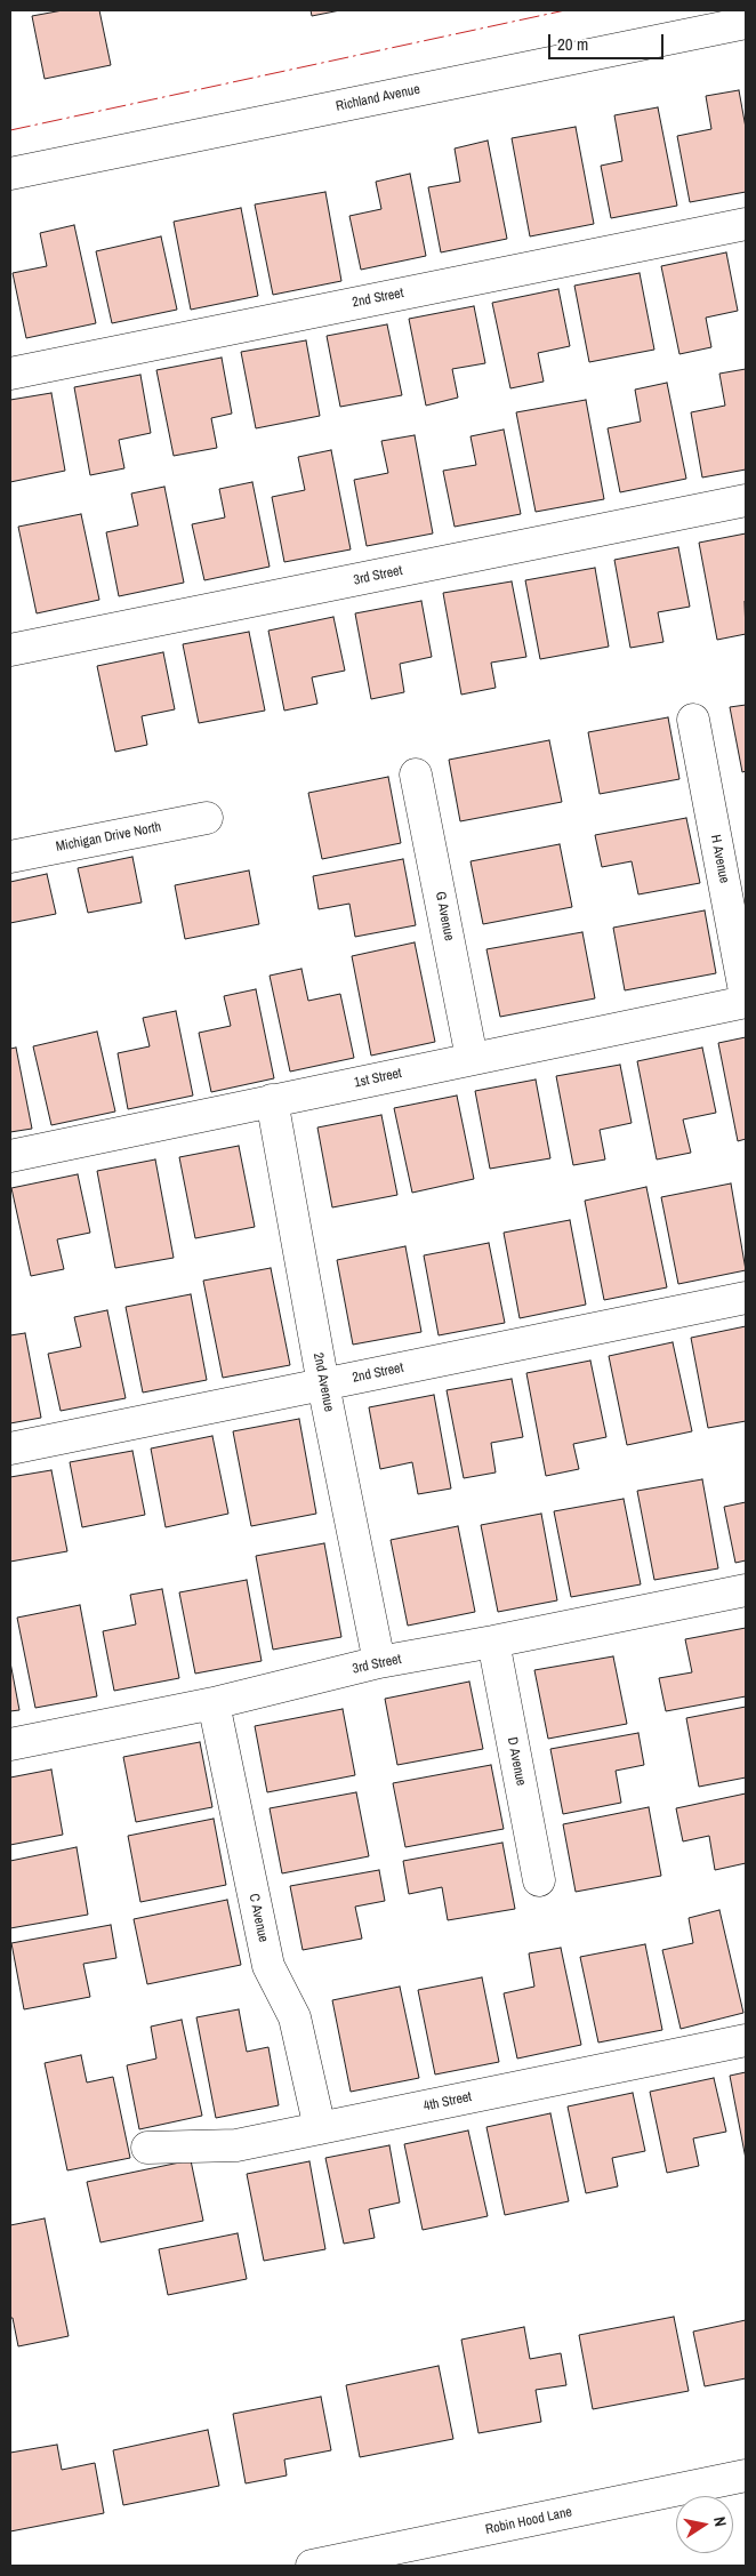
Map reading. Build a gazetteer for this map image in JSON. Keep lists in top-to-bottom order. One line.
{"streets":{"street":["Richland Avenue","2nd Street","3rd Street","Michigan Drive North","H Avenue","G Avenue","1st Street","2nd Avenue","D Avenue","C Avenue","4th Street","Robin Hood Lane"]},"crossings":[["2nd Street","2nd Avenue"],["3rd Street","2nd Avenue"],["3rd Street","D Avenue"],["3rd Street","C Avenue"],["H Avenue","1st Street"],["G Avenue","1st Street"],["1st Street","2nd Avenue"],["C Avenue","4th Street"]],"scale_bar":"20 m","north":"right"}
